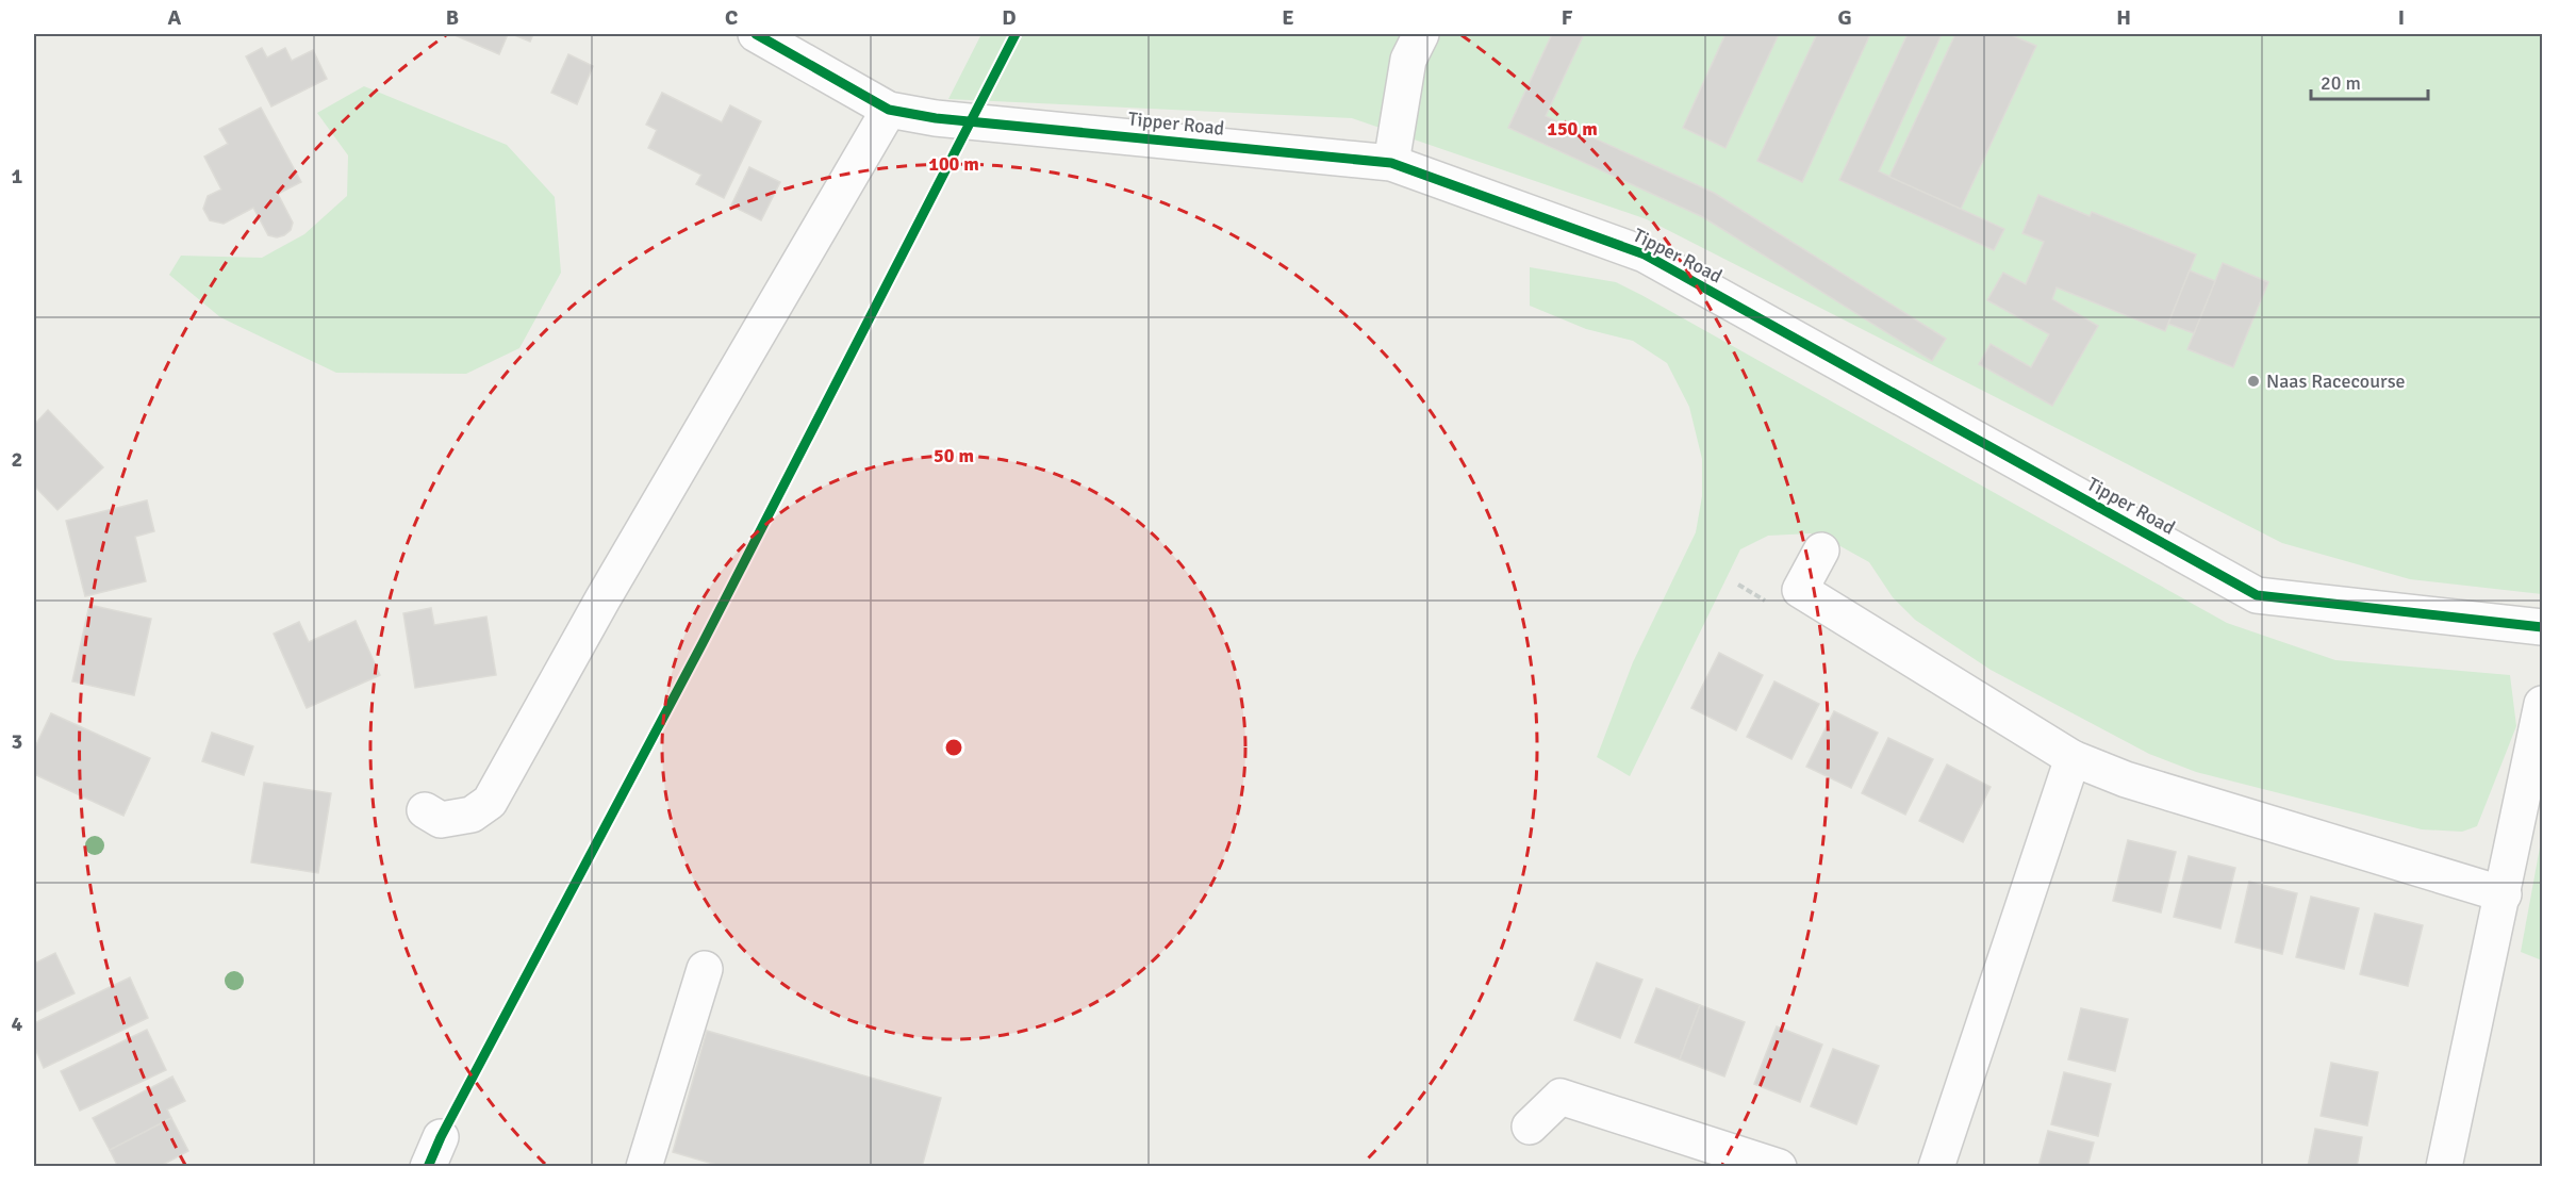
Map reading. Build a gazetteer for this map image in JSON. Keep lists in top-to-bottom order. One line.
{"streets":{"street":["Tipper Road"]},"places":["Naas Racecourse"],"scale_bar":"20 m","grid":{"columns":["A","B","C","D","E","F","G","H","I"],"rows":["1","2","3","4"]},"rings":["150 m","100 m","50 m"]}
